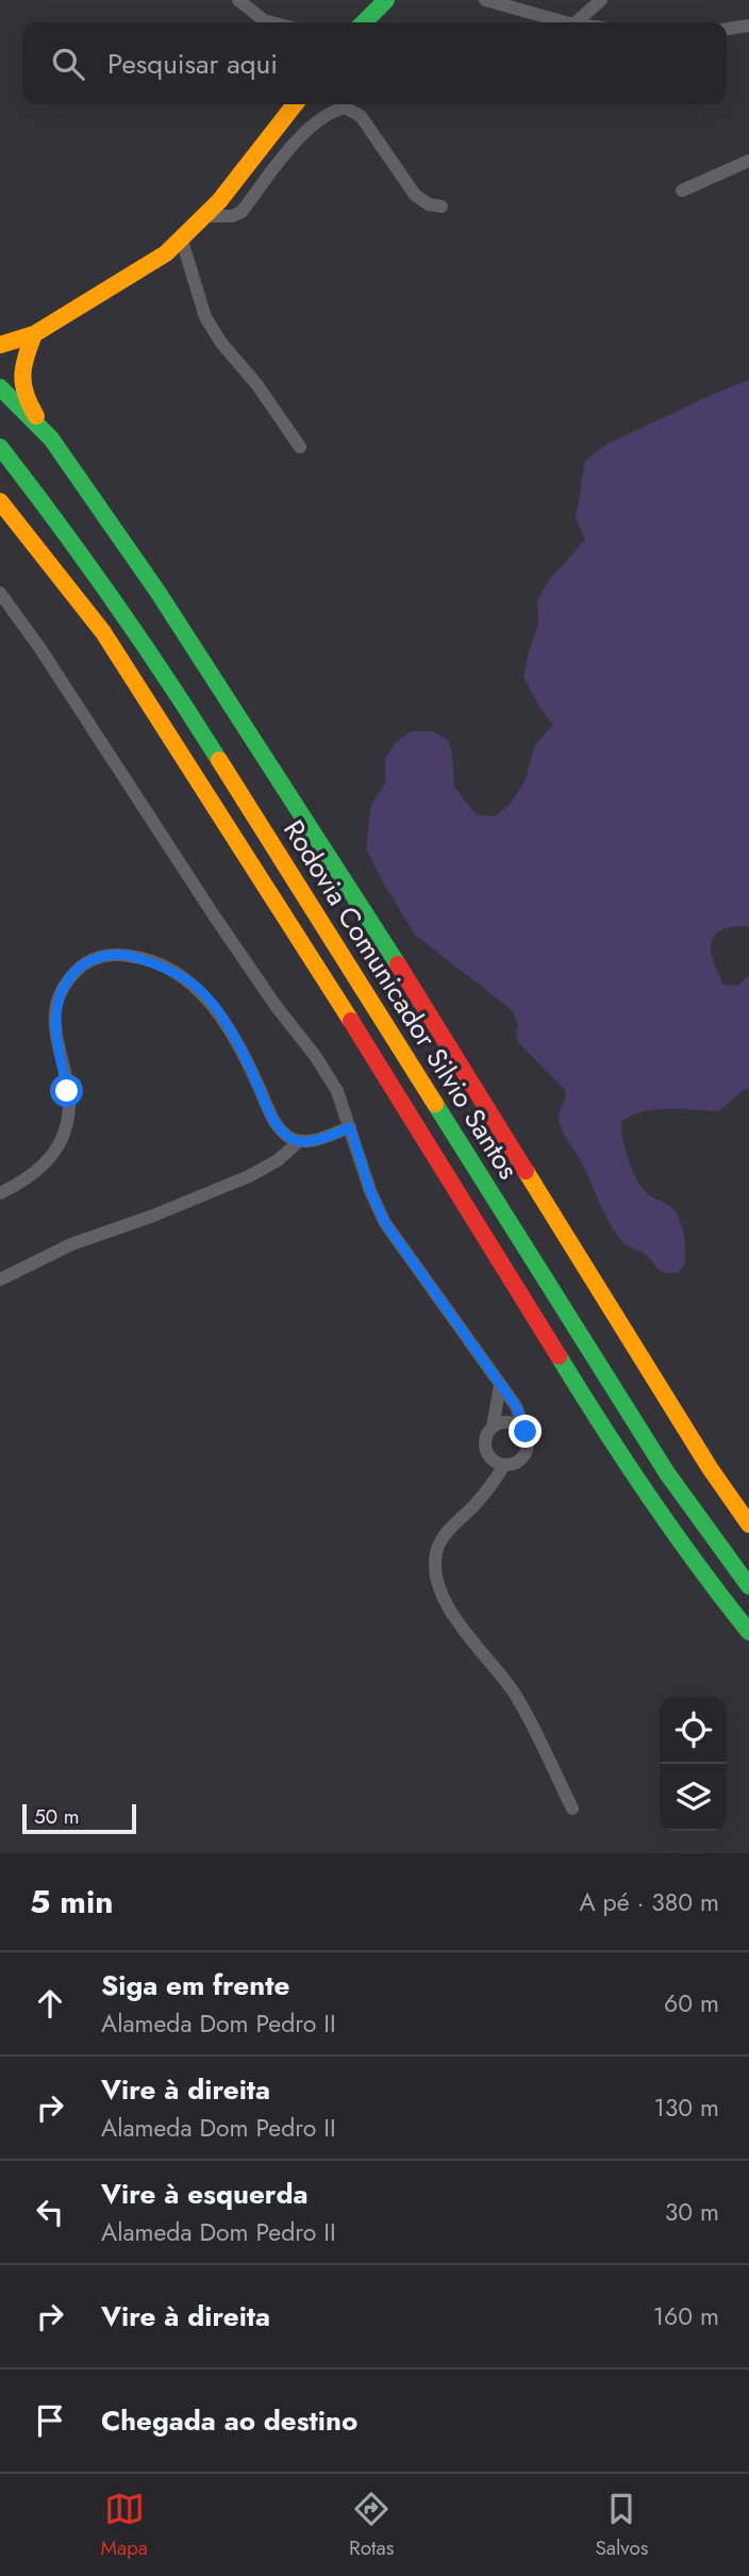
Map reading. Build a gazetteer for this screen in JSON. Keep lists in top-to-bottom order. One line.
{"streets":{"main road":["Rodovia Comunicador Silvio Santos"]},"scale_bar":"50 m","page":{"search":"Pesquisar aqui","scale":"50 m","heading":["5 min","A pé · 380 m"],"list":[["Siga em frente","Alameda Dom Pedro II","60 m"],["Vire à direita","Alameda Dom Pedro II","130 m"],["Vire à esquerda","Alameda Dom Pedro II","30 m"],["Vire à direita","160 m"],"Chegada ao destino"],"nav":["Mapa","Rotas","Salvos"]}}
